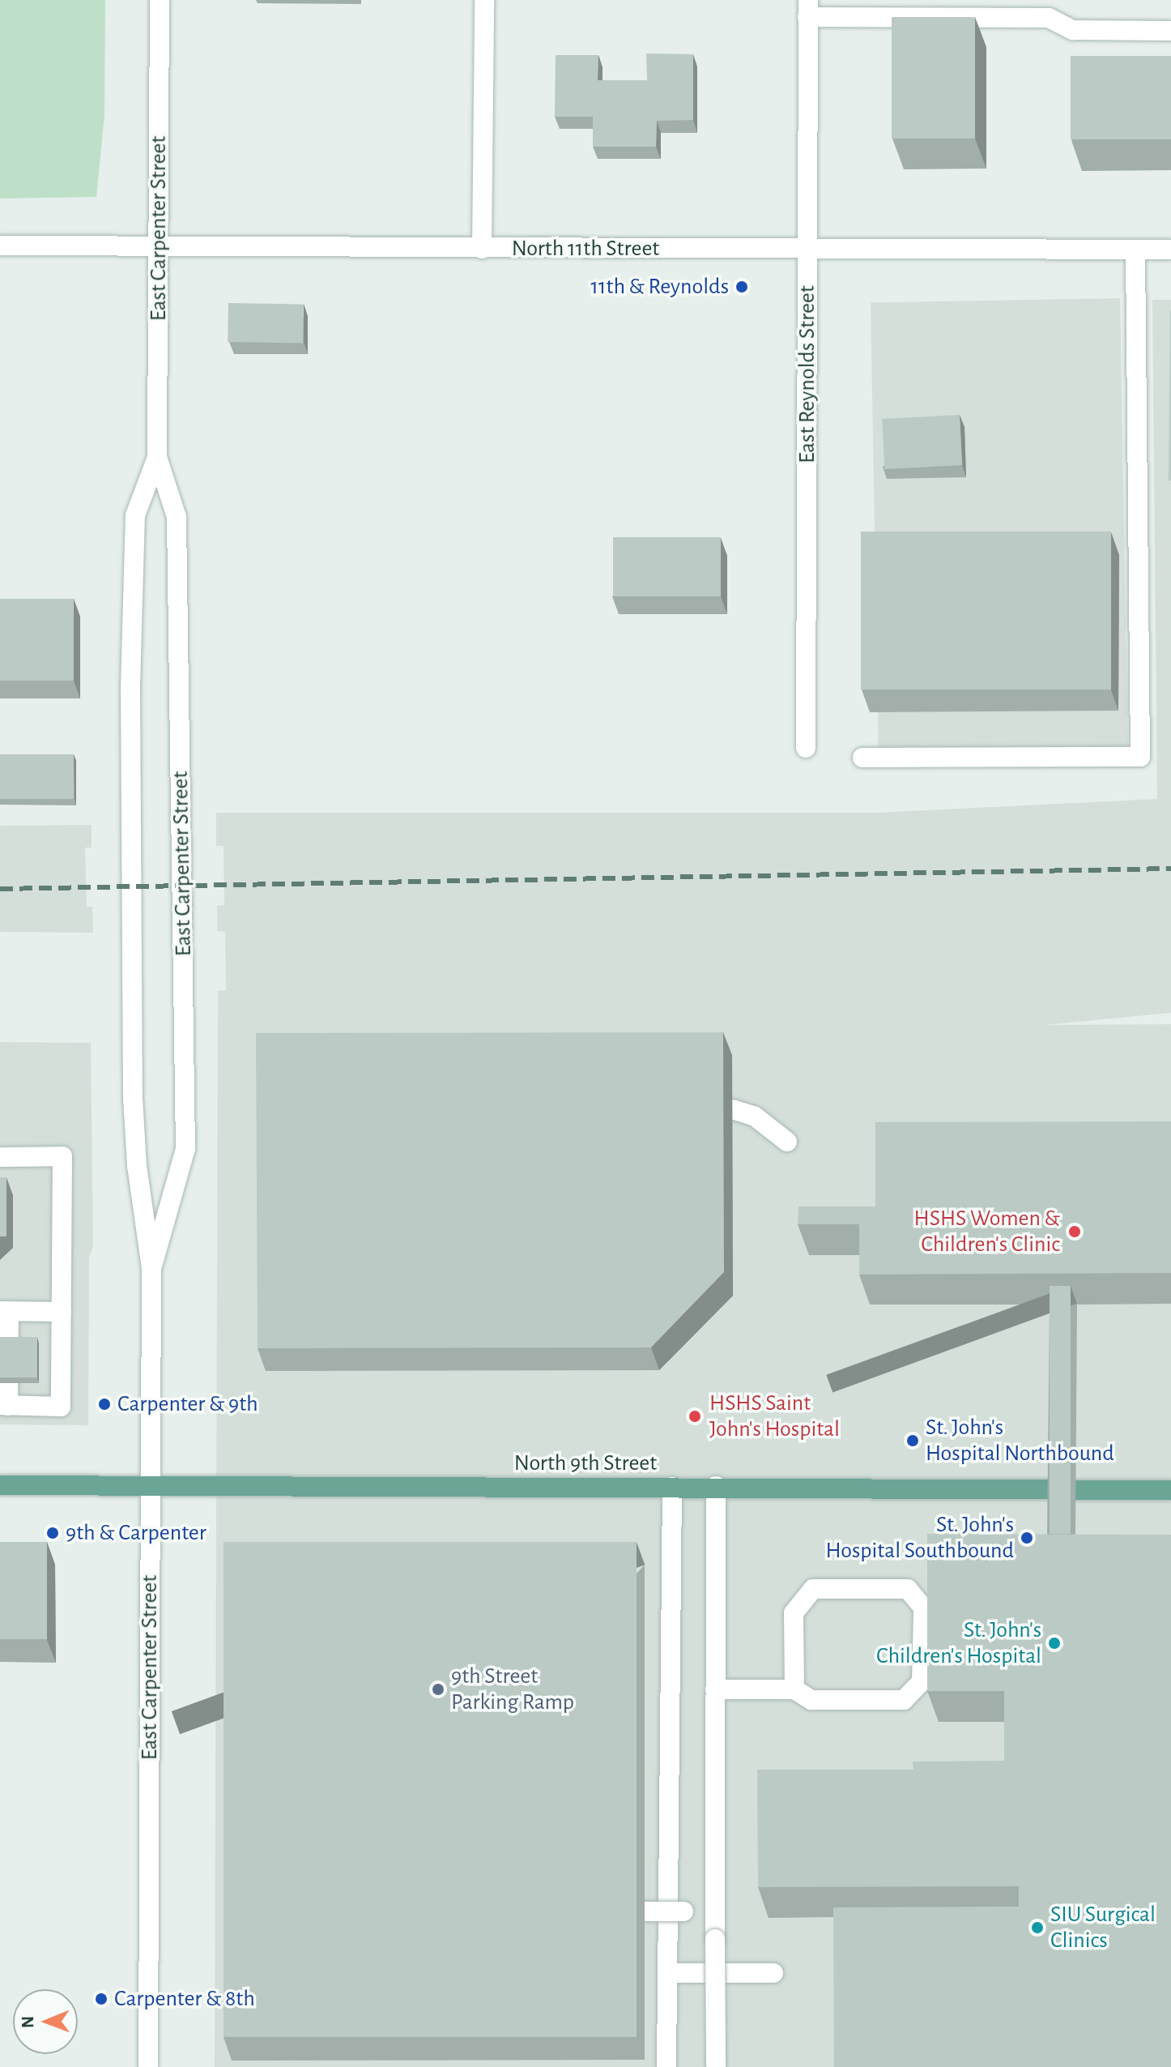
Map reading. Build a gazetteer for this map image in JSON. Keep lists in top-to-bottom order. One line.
{"streets":{"main road":["North 9th Street"],"street":["East Carpenter Street","North 11th Street","East Reynolds Street"]},"crossings":[["East Carpenter Street","North 11th Street"],["East Carpenter Street","North 9th Street"],["North 11th Street","East Reynolds Street"]],"places":["11th & Reynolds","HSHS Women & Children's Clinic","Carpenter & 9th","HSHS Saint John's Hospital","St. John's Hospital Northbound","9th & Carpenter","St. John's Hospital Southbound","St. John's Children's Hospital","9th Street Parking Ramp","SIU Surgical Clinics","Carpenter & 8th"],"north":"left"}
